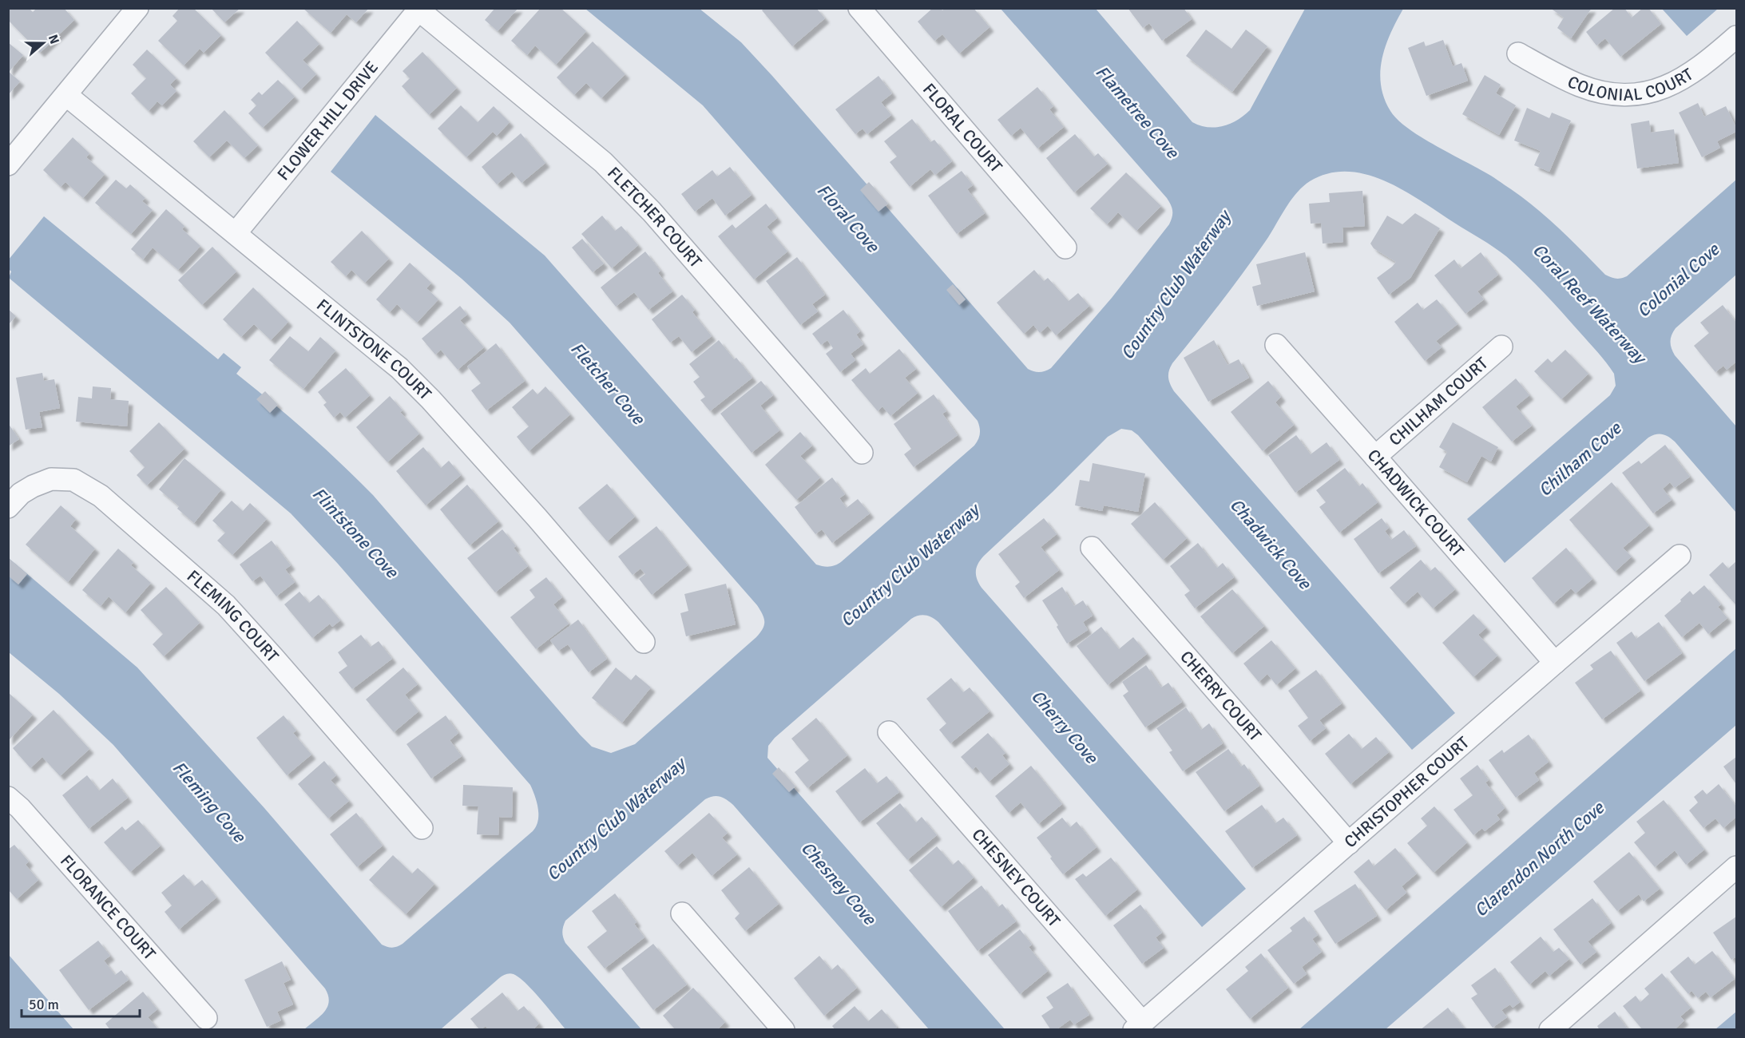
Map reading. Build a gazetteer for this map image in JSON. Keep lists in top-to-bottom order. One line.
{"streets":{"street":["COLONIAL COURT","FLOWER HILL DRIVE","FLORAL COURT","FLETCHER COURT","FLINTSTONE COURT","CHILHAM COURT","CHADWICK COURT","FLEMING COURT","CHERRY COURT","CHRISTOPHER COURT","CHESNEY COURT","FLORANCE COURT"]},"crossings":[["FLOWER HILL DRIVE","FLETCHER COURT"],["FLOWER HILL DRIVE","FLINTSTONE COURT"],["CHILHAM COURT","CHADWICK COURT"],["CHADWICK COURT","CHRISTOPHER COURT"],["CHERRY COURT","CHRISTOPHER COURT"],["CHRISTOPHER COURT","CHESNEY COURT"]],"water":["Flametree Cove","Floral Cove","Colonial Cove","Country Club Waterway","Coral Reef Waterway","Fletcher Cove","Chilham Cove","Flintstone Cove","Chadwick Cove","Cherry Cove","Fleming Cove","Clarendon North Cove","Chesney Cove"],"scale_bar":"50 m","north":"right"}
